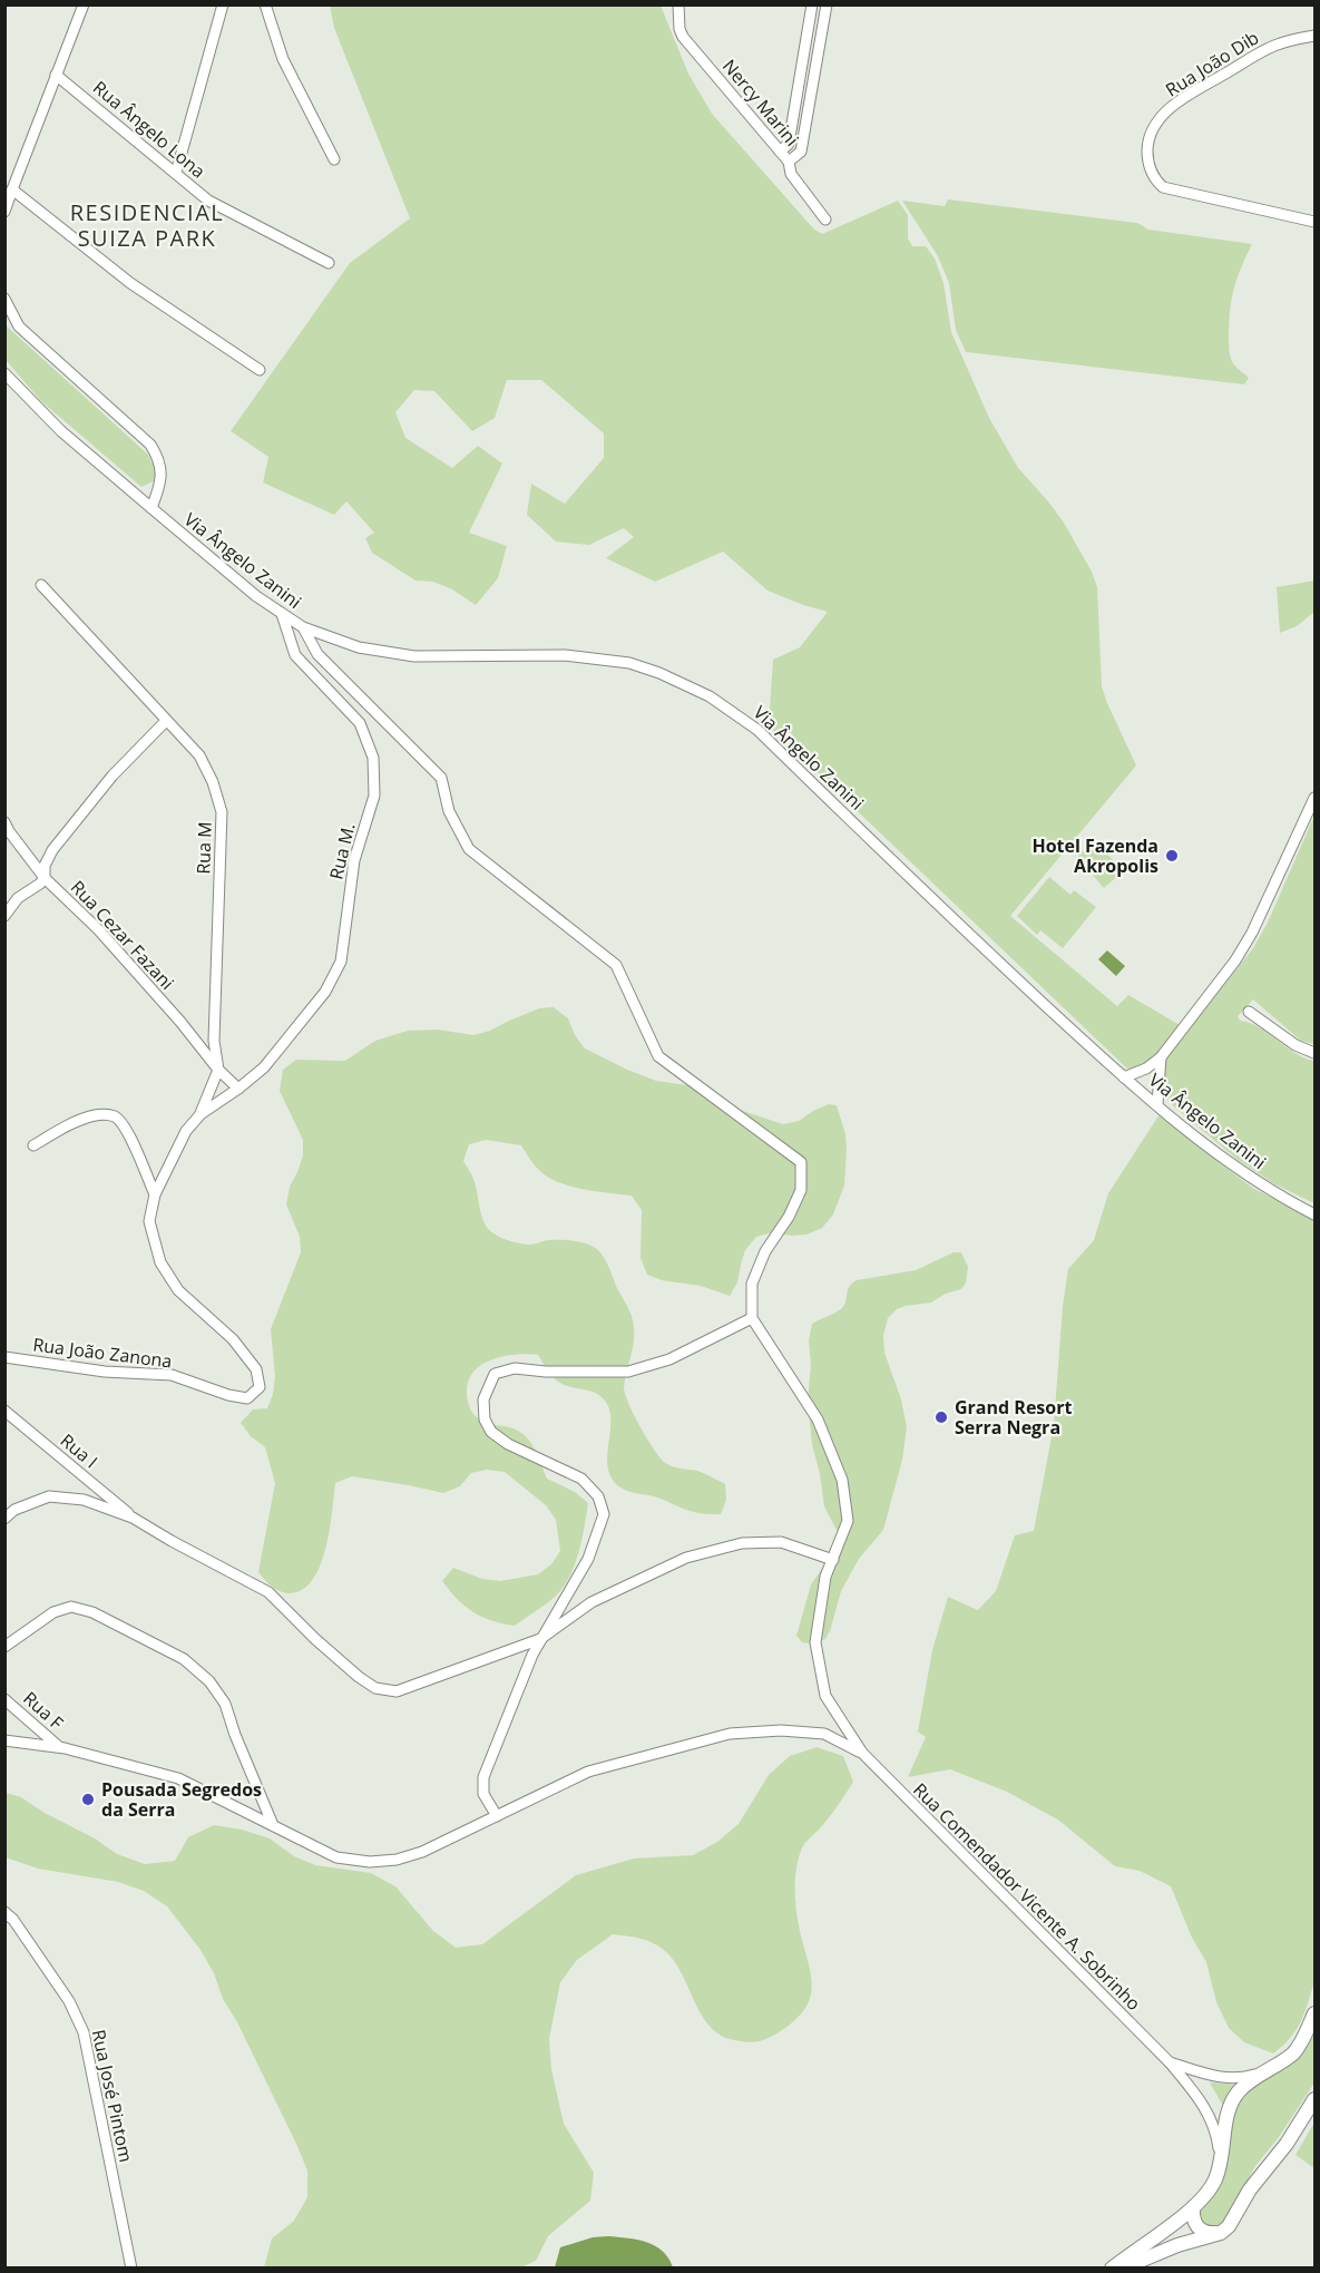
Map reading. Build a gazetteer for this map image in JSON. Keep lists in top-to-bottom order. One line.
{"streets":{"street":["Rua João Dib","Nercy Marini","Rua Ângelo Lona","Via Ângelo Zanini","Rua M","Rua M.","Rua Cezar Fazani","Rua João Zanona","Rua I","Rua F","Rua Comendador Vicente A. Sobrinho","Rua José Pintom"]},"crossings":[["Via Ângelo Zanini","Rua M."],["Rua M","Rua Cezar Fazani"],["Rua M.","Rua João Zanona"]],"districts":["RESIDENCIAL SUIZA PARK"],"places":["Hotel Fazenda Akropolis","Grand Resort Serra Negra","Pousada Segredos da Serra"]}
